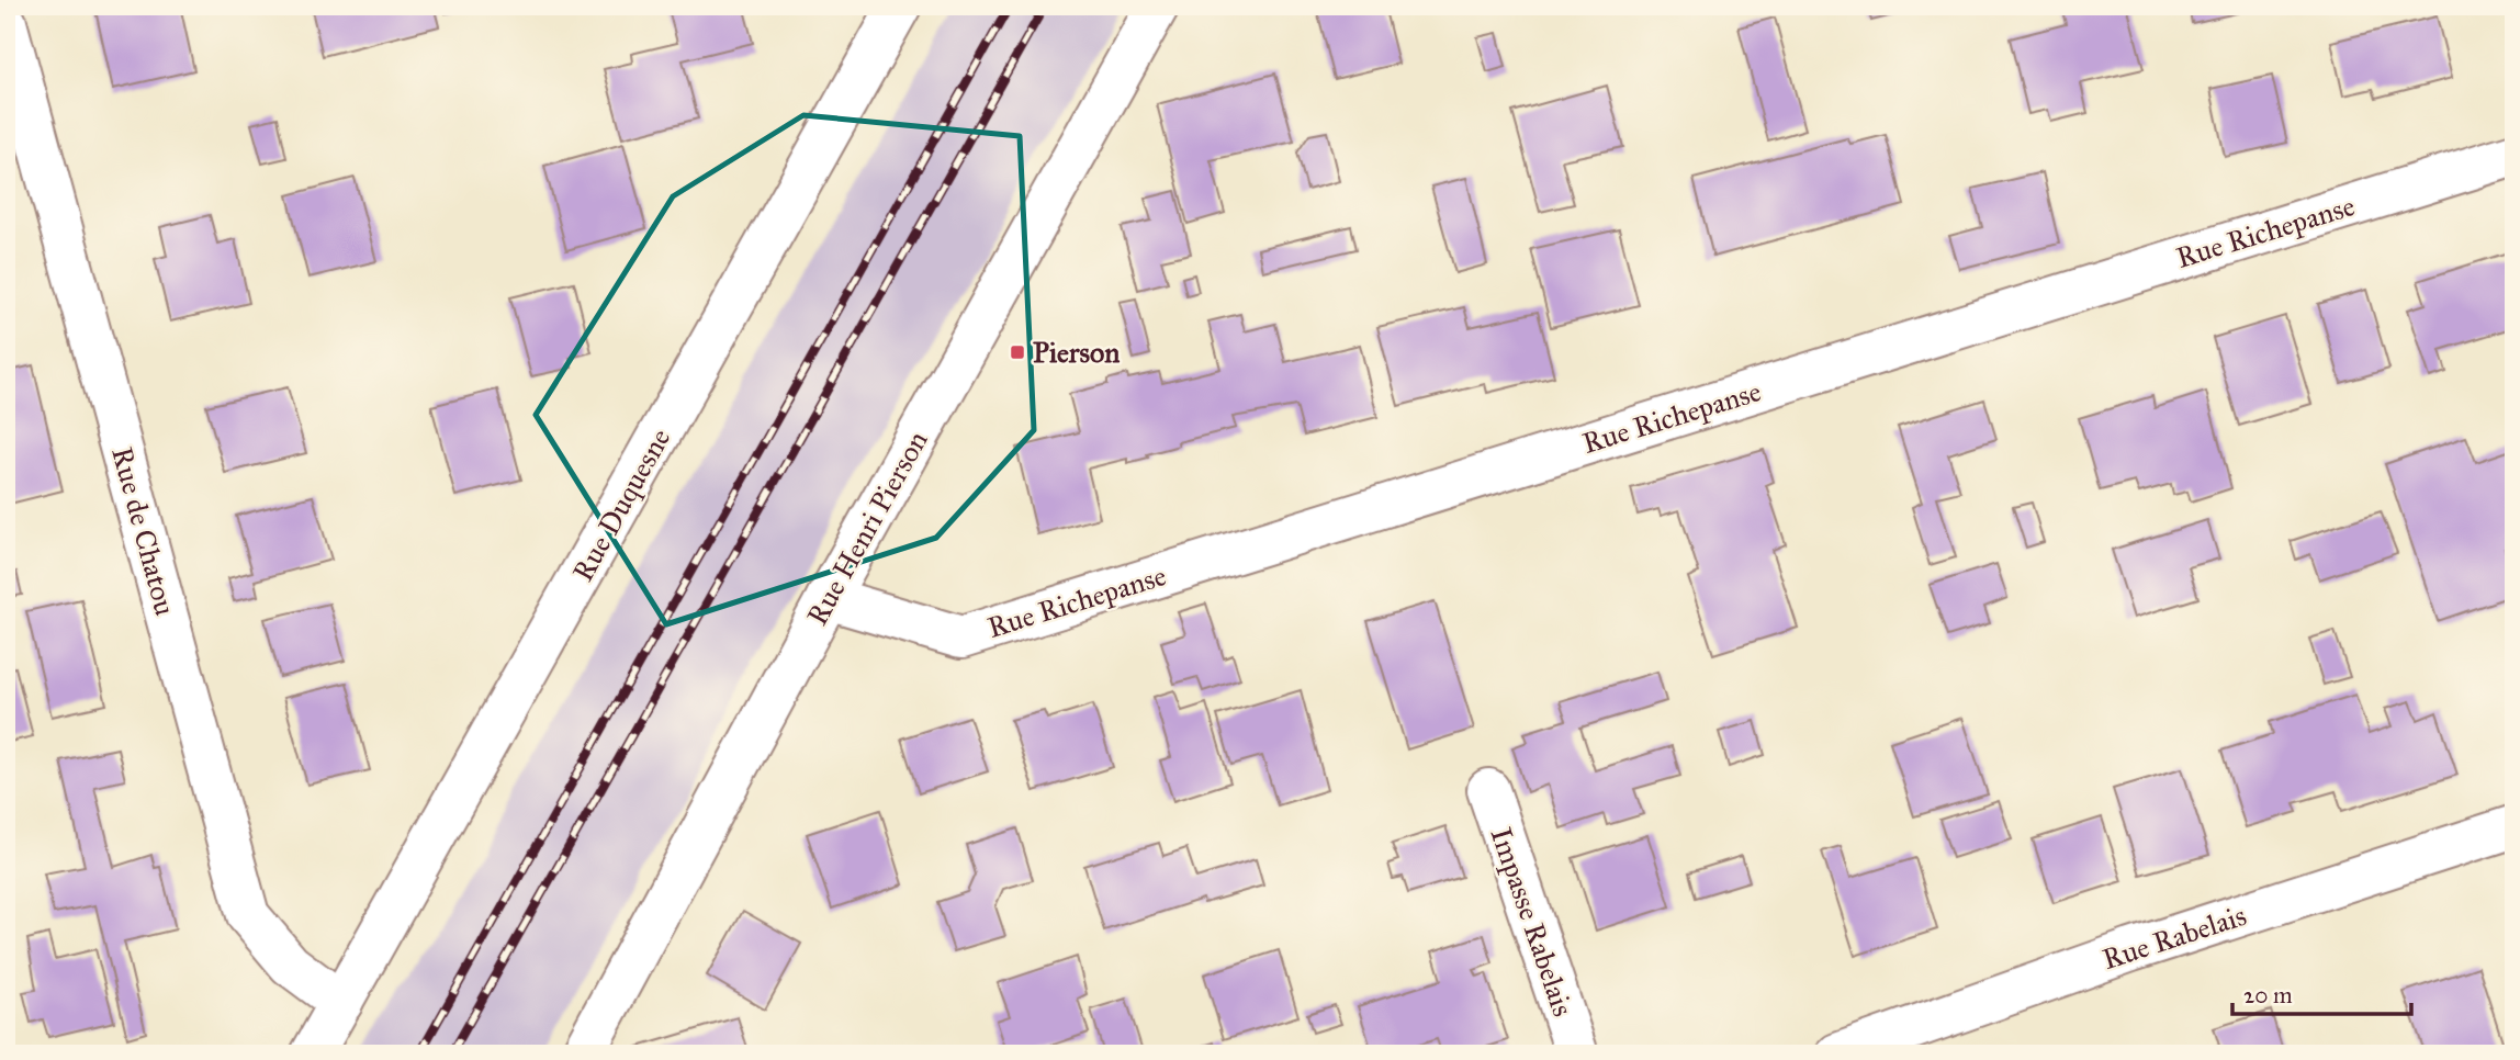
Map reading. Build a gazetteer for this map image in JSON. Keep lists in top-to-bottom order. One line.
{"streets":{"street":["Rue Richepanse","Rue Duquesne","Rue Henri Pierson","Rue de Chatou","Impasse Rabelais","Rue Rabelais"]},"crossings":[["Rue Richepanse","Rue Henri Pierson"],["Rue Duquesne","Rue de Chatou"]],"places":{"transit":["Pierson"]},"scale_bar":"20 m"}
